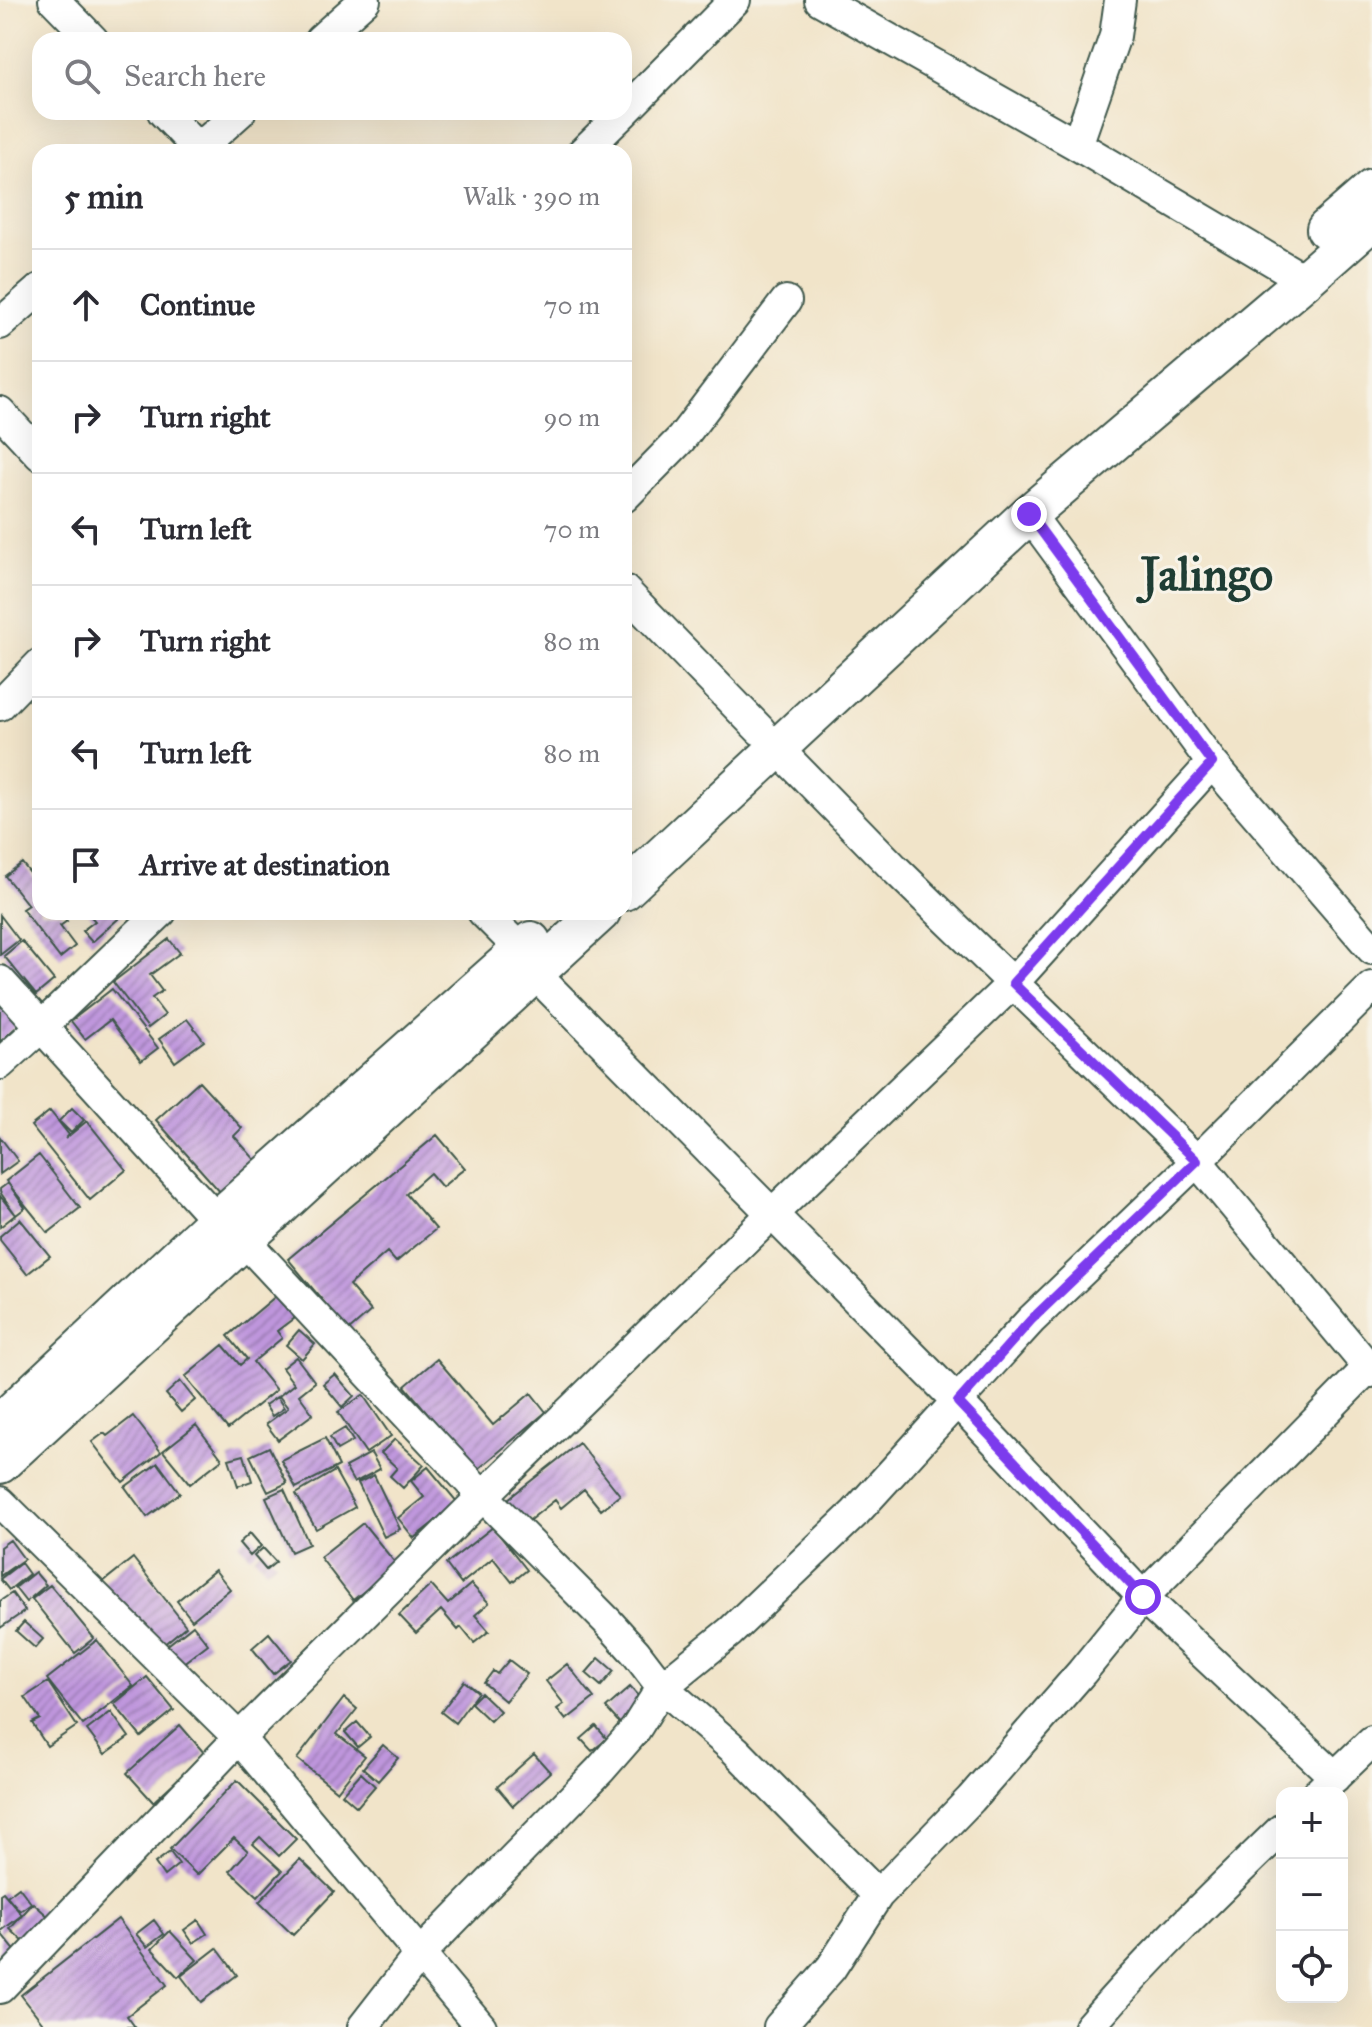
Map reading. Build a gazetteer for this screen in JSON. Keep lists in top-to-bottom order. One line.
{"districts":["Jalingo"],"page":{"search":"Search here","heading":["5 min","Walk · 390 m"],"list":[["Continue","70 m"],["Turn right","90 m"],["Turn left","70 m"],["Turn right","80 m"],["Turn left","80 m"],"Arrive at destination"],"map_buttons":["+","−"]}}
